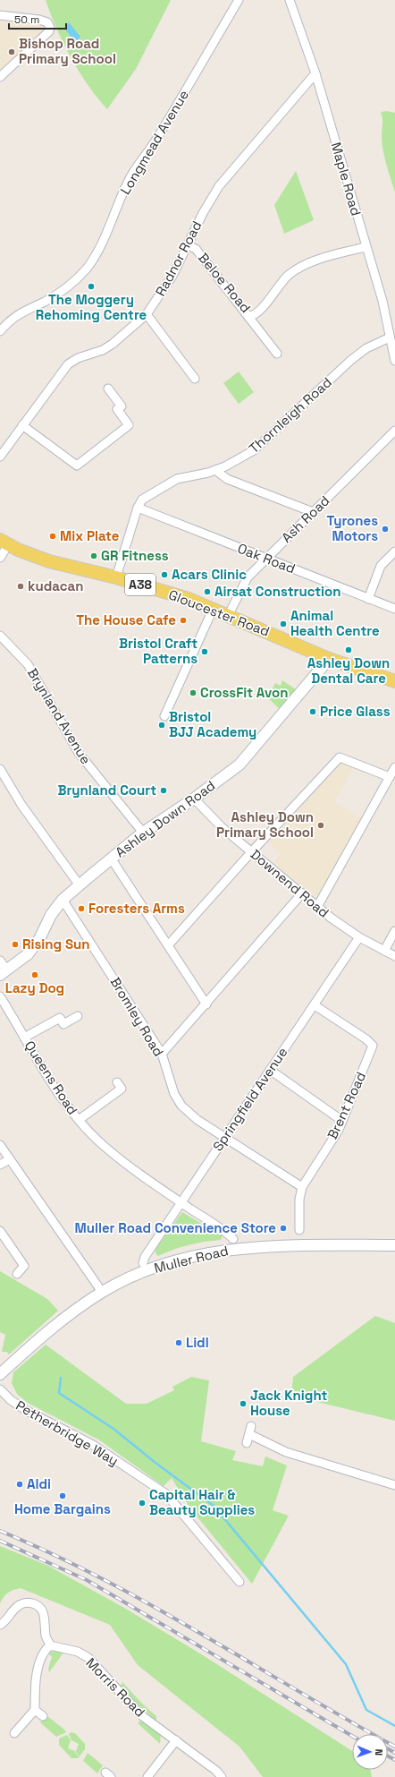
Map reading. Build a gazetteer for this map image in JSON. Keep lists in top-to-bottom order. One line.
{"streets":{"main road":["A38","Gloucester Road","Ashley Down Road","Muller Road"],"street":["Longmead Avenue","Maple Road","Radnor Road","Beloe Road","Thornleigh Road","Ash Road","Oak Road","Brynland Avenue","Downend Road","Bromley Road","Queens Road","Springfield Avenue","Brent Road","Petherbridge Way","Morris Road"]},"crossings":[["Maple Road","Radnor Road"],["Maple Road","Beloe Road"],["Maple Road","Thornleigh Road"],["Radnor Road","Beloe Road"],["Thornleigh Road","Oak Road"],["Thornleigh Road","Gloucester Road"],["Ash Road","Oak Road"],["Ash Road","Gloucester Road"],["Gloucester Road","Ashley Down Road"],["Brynland Avenue","Ashley Down Road"],["Ashley Down Road","Downend Road"],["Ashley Down Road","Bromley Road"],["Downend Road","Springfield Avenue"],["Bromley Road","Springfield Avenue"],["Bromley Road","Brent Road"],["Queens Road","Springfield Avenue"],["Springfield Avenue","Brent Road"],["Brent Road","Muller Road"]],"places":["Bishop Road Primary School","The Moggery Rehoming Centre","Tyrones Motors","Mix Plate","GR Fitness","Acars Clinic","kudacan","Airsat Construction","The House Cafe","Animal Health Centre","Ashley Down Dental Care","Bristol Craft Patterns","CrossFit Avon","Price Glass","Bristol BJJ Academy","Brynland Court","Ashley Down Primary School","Foresters Arms","Rising Sun","Lazy Dog","Muller Road Convenience Store","Lidl","Jack Knight House","Aldi","Home Bargains","Capital Hair & Beauty Supplies"],"scale_bar":"50 m","north":"right"}
